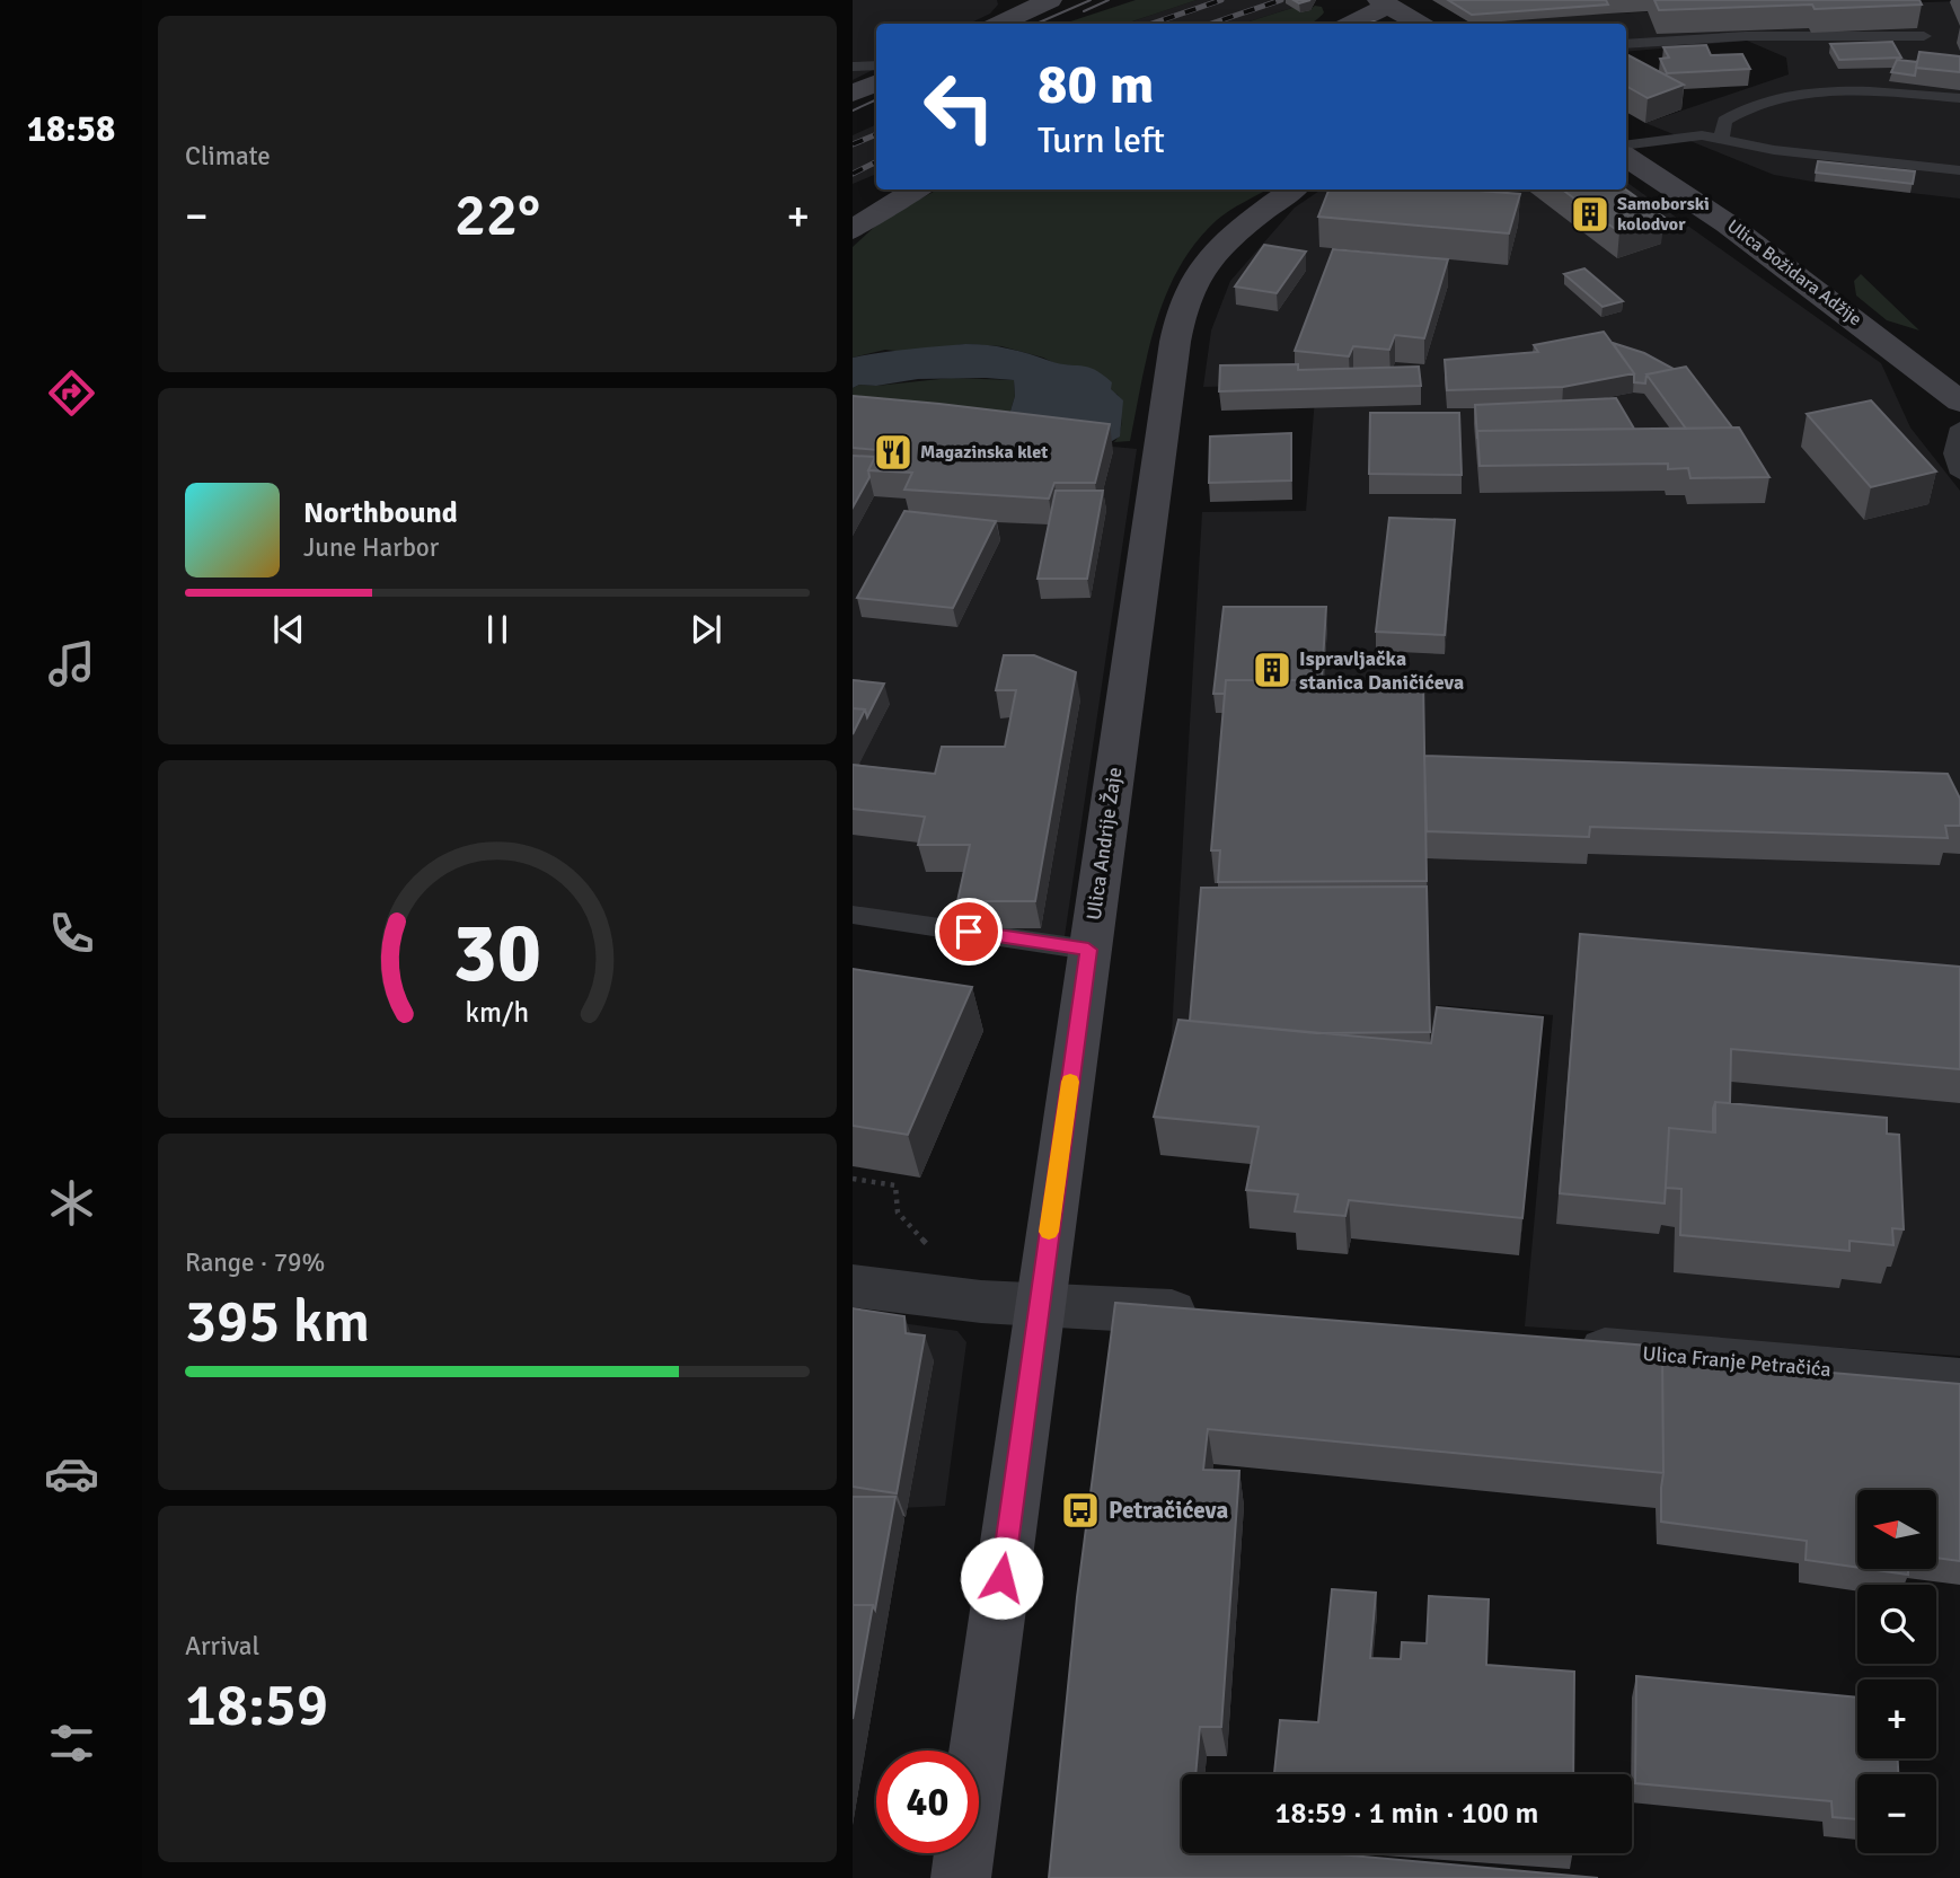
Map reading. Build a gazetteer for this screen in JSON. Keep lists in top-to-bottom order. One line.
{"streets":{"street":["Ulica Božidara Adžije","Ulica Andrije Žaje","Ulica Franje Petračića"]},"places":{"building":["Samoborski kolodvor","Ispravljačka stanica Daničićeva"],"restaurant":["Magazinska klet"],"bus stop":["Petračićeva"]},"north":"left","page":{"tabs":"18:58","tile":["Climate",["Range · 79%","395 km"],["Arrival","18:59"]],"turn":["80 m","Turn left"],"heat":["−","22°","+"],"song":["Northbound","June Harbor"],"map_buttons":["+","−"],"limit":"40","trip":"18:59 · 1 min · 100 m","gauge":["30","km/h"]}}
